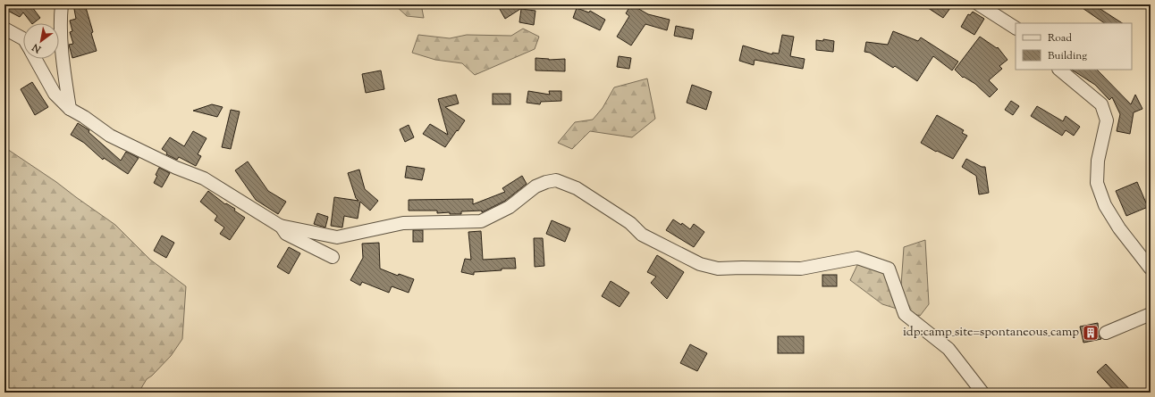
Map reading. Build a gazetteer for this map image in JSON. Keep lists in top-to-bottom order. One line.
{"places":{"building":["idp:camp_site=spontaneous_camp"]},"legend":["Road","Building"],"north":"bottom left"}
